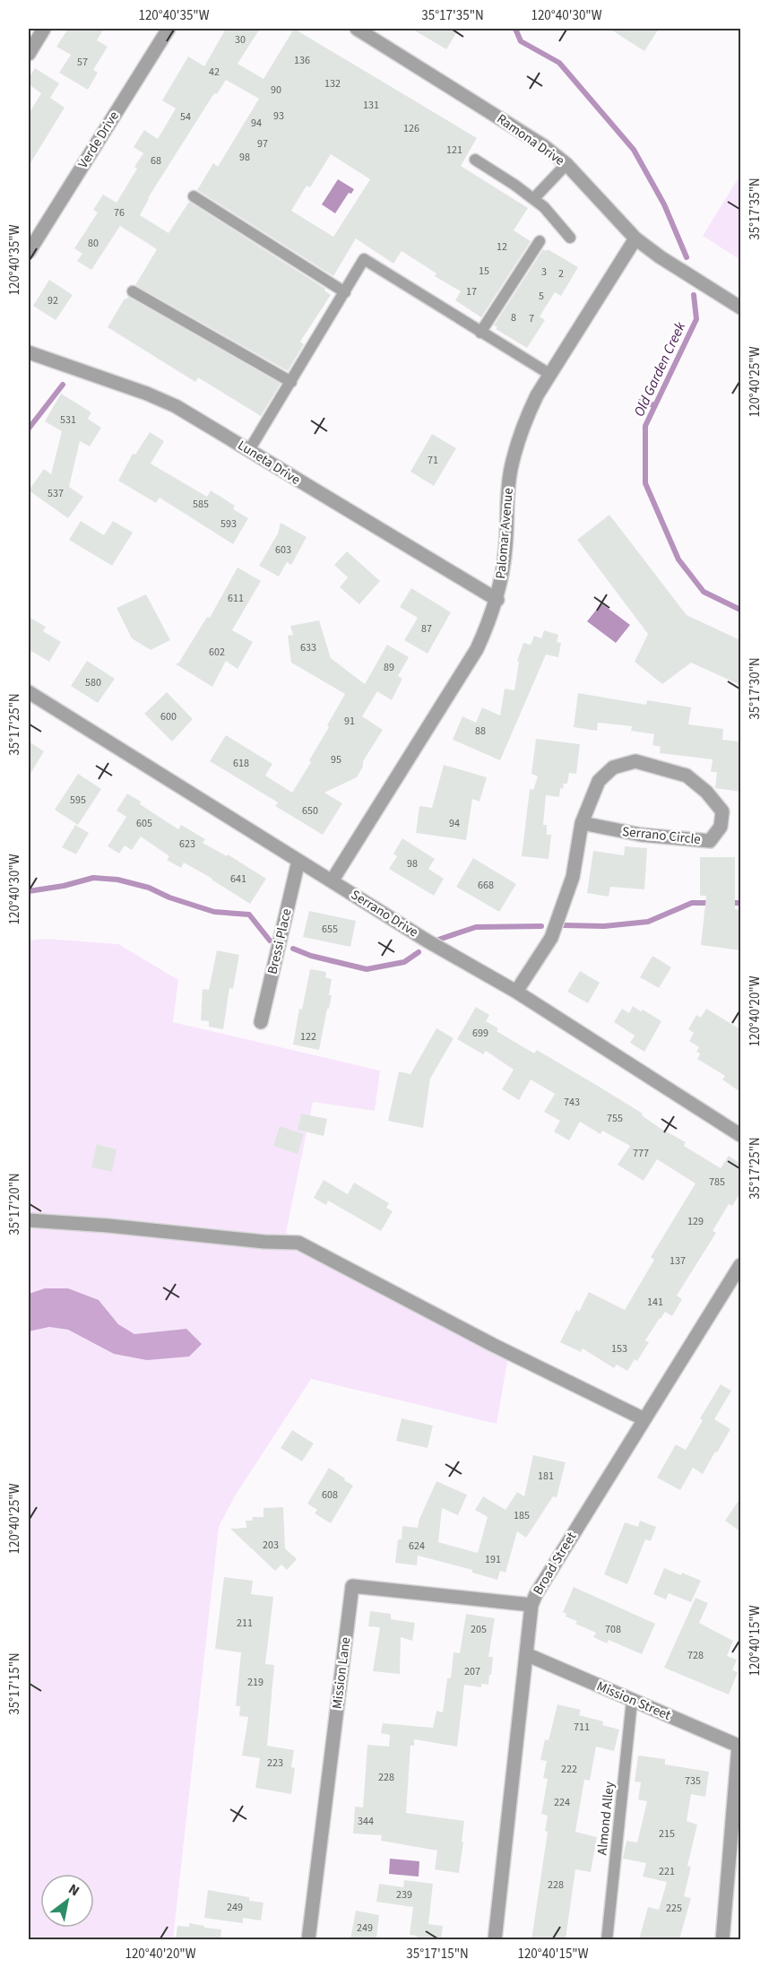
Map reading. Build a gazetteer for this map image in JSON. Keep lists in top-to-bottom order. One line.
{"streets":{"street":["Verde Drive","Ramona Drive","Luneta Drive","Palomar Avenue","Serrano Circle","Serrano Drive","Bressi Place","Broad Street","Mission Lane","Mission Street"],"lane":["Almond Alley"]},"crossings":[["Ramona Drive","Palomar Avenue"],["Luneta Drive","Palomar Avenue"],["Palomar Avenue","Serrano Drive"],["Serrano Circle","Serrano Drive"],["Serrano Drive","Bressi Place"],["Broad Street","Mission Lane"],["Broad Street","Mission Street"],["Mission Street","Almond Alley"]],"water":["Old Garden Creek"],"house_numbers":["30","136","57","42","132","90","131","93","54","94","126","97","121","98","68","76","80","12","15","3","2","17","5","92","8","7","531","71","537","585","593","603","611","87","633","602","89","580","600","91","88","95","618","595","650","605","94","623","98","641","668","655","699","122","743","755","777","785","129","137","141","153","181","608","185","203","624","191","211","205","708","728","207","219","711","223","222","228","735","224","344","215","221","228","239","249","225","249"],"north":"top right","coordinates":["120°40'35\"W","35°17'35\"N","120°40'30\"W","120°40'25\"W","35°17'30\"N","35°17'25\"N","120°40'20\"W","35°17'20\"N","120°40'15\"W","35°17'15\"N"]}
